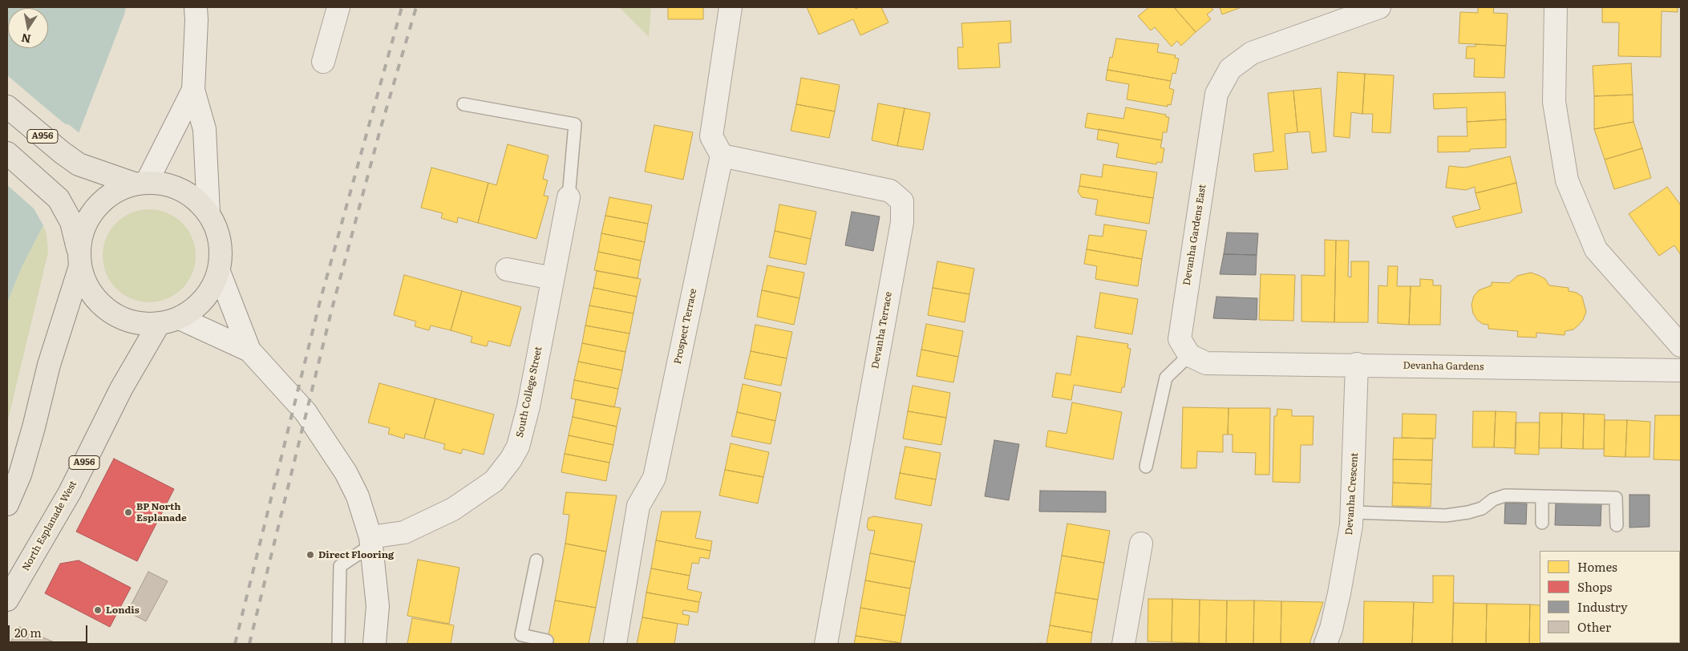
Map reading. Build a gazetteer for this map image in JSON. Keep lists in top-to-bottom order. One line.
{"streets":{"main road":["A956","North Esplanade West"],"street":["Devanha Gardens East","Prospect Terrace","Devanha Terrace","Devanha Gardens","South College Street","Devanha Crescent"]},"crossings":[["A956","North Esplanade West"],["Devanha Gardens East","Devanha Gardens"],["Prospect Terrace","Devanha Terrace"],["Devanha Gardens","Devanha Crescent"]],"places":["BP North Esplanade","Direct Flooring","Londis"],"legend":["Homes","Shops","Industry","Other"],"scale_bar":"20 m","north":"bottom"}
